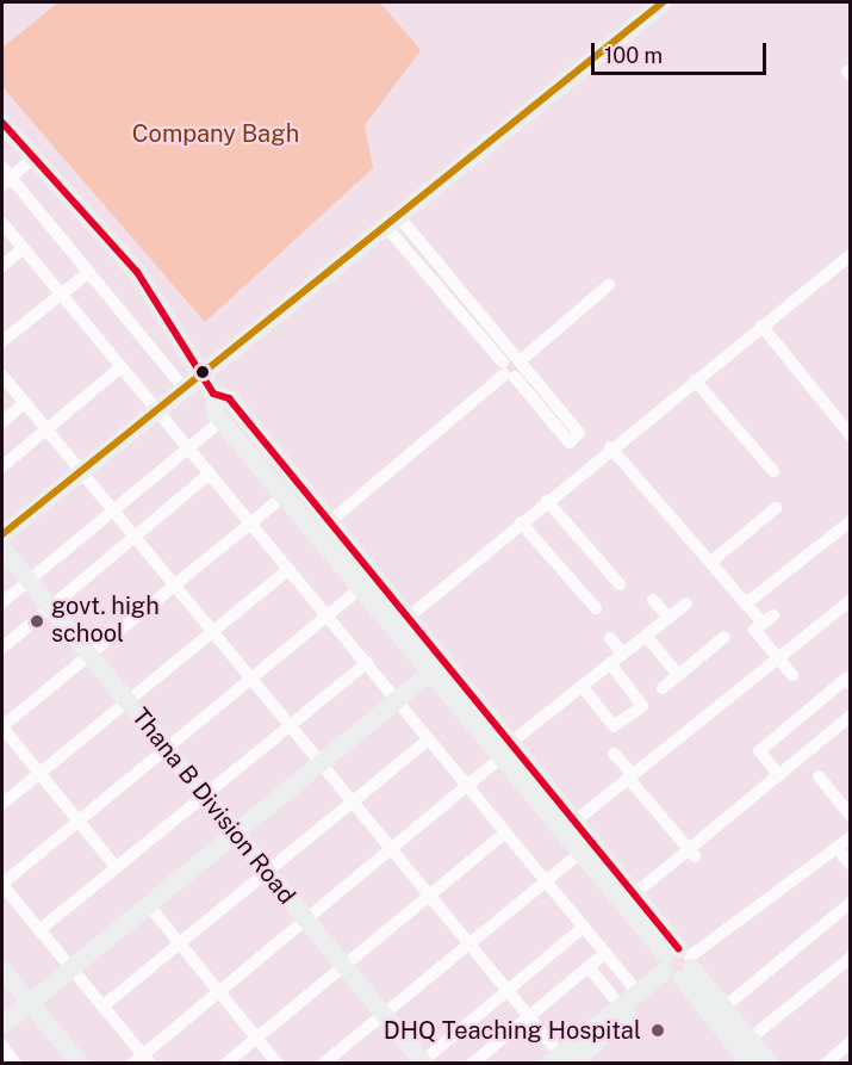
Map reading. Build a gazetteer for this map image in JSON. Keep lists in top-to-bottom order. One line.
{"streets":{"main road":["Thana B Division Road"]},"parks":["Company Bagh"],"places":["govt. high school","DHQ Teaching Hospital"],"scale_bar":"100 m"}
